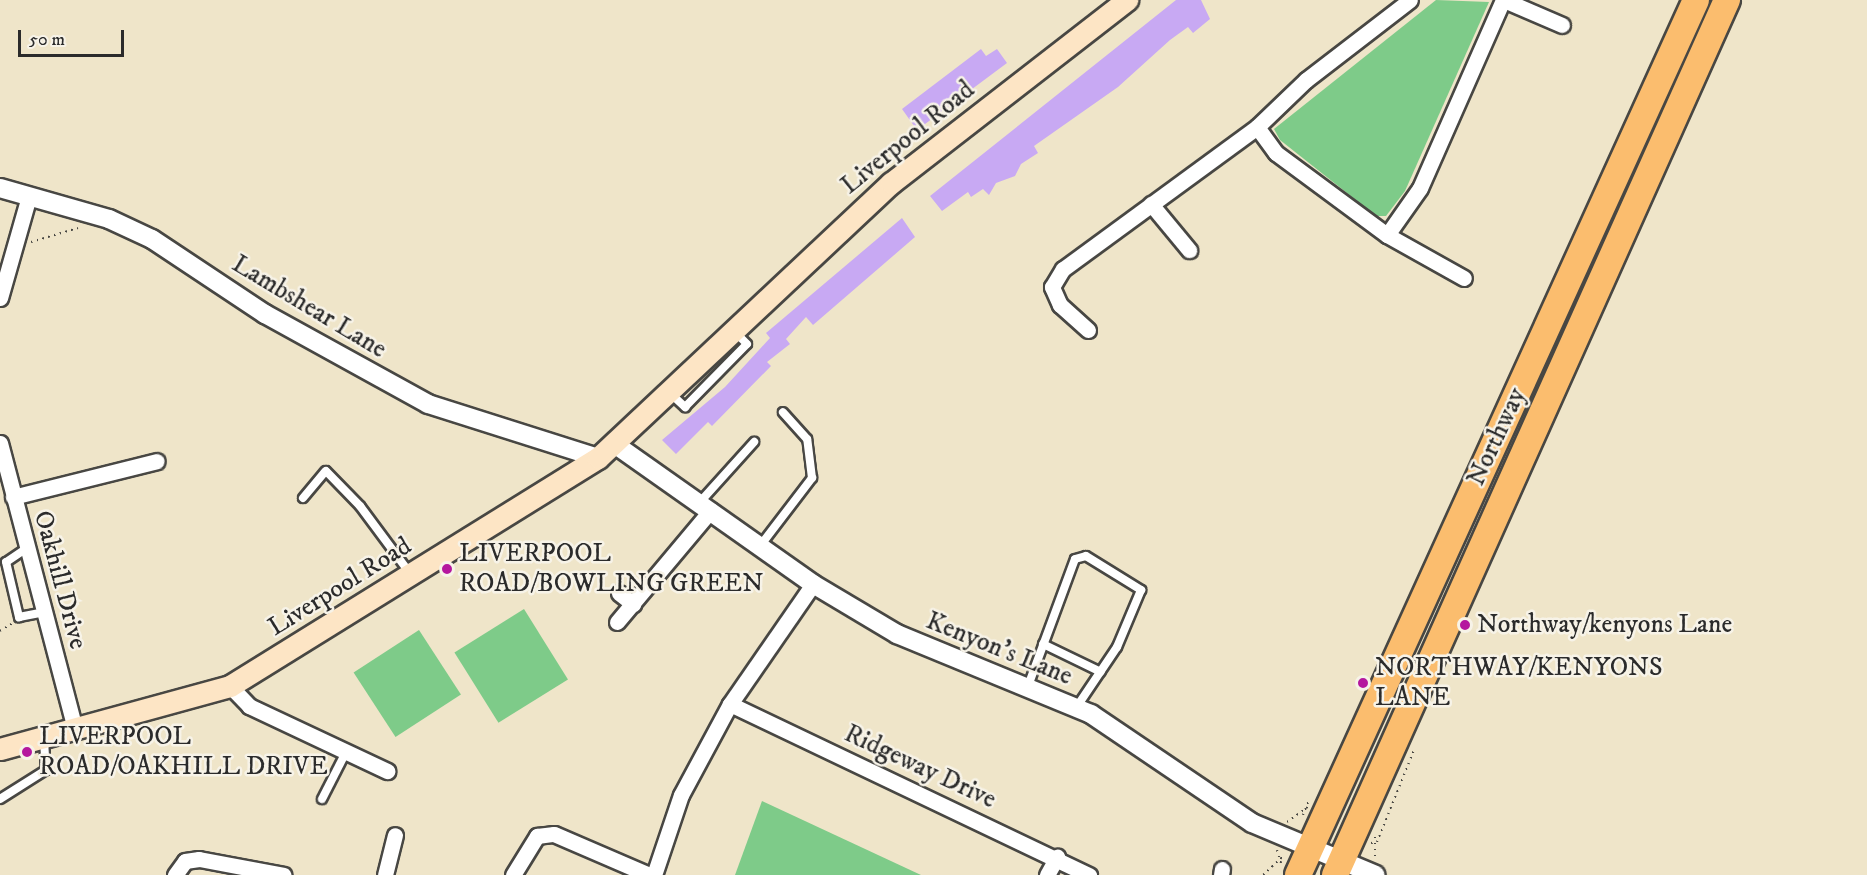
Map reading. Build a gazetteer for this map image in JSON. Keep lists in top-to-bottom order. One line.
{"streets":{"highway":["Northway"],"main road":["Liverpool Road"],"street":["Lambshear Lane","Oakhill Drive","Kenyon's Lane","Ridgeway Drive"]},"crossings":[["Liverpool Road","Lambshear Lane"],["Liverpool Road","Oakhill Drive"],["Liverpool Road","Kenyon's Lane"],["Northway","Kenyon's Lane"]],"places":["LIVERPOOL ROAD/BOWLING GREEN","Northway/kenyons Lane","NORTHWAY/KENYONS LANE","LIVERPOOL ROAD/OAKHILL DRIVE"],"scale_bar":"50 m"}
